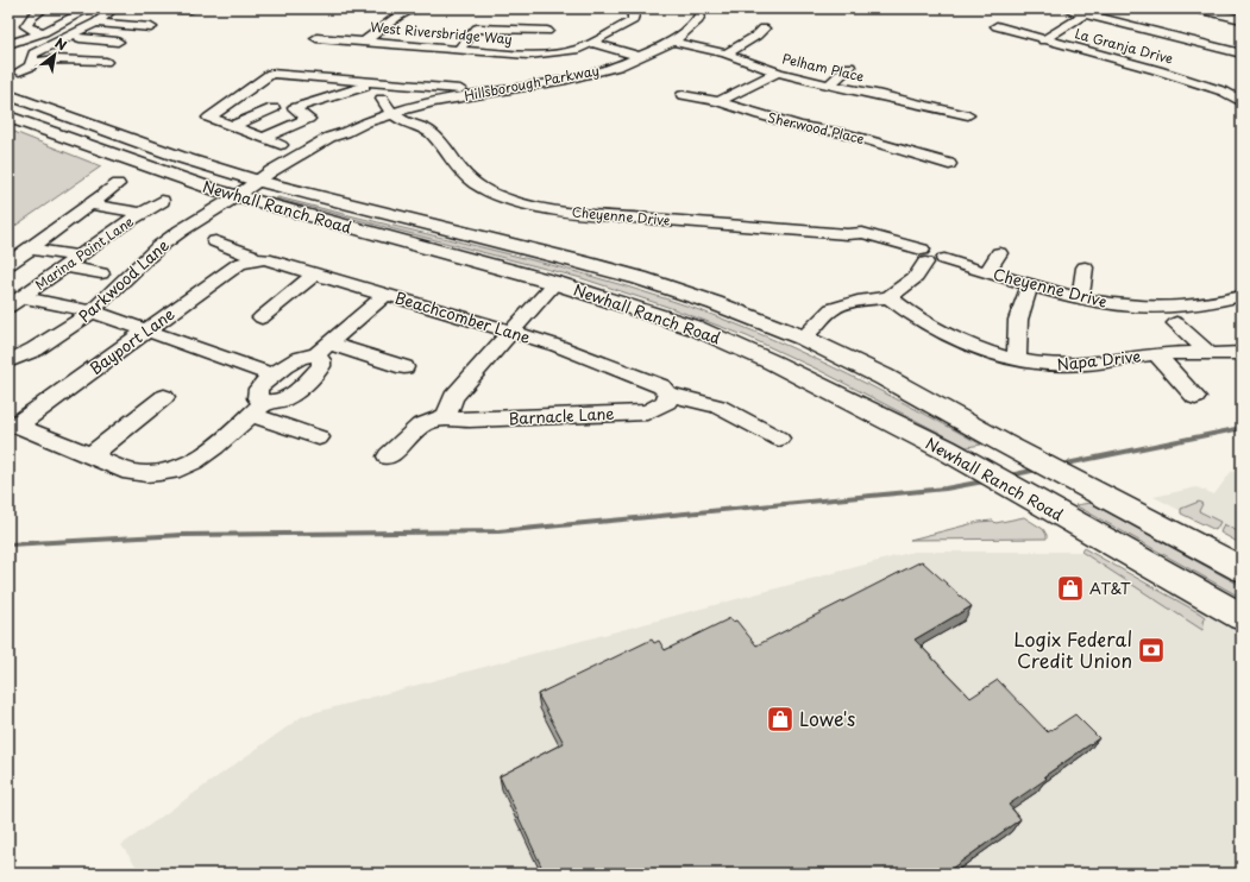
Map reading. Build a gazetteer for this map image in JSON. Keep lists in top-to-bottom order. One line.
{"streets":{"main road":["Newhall Ranch Road"],"street":["West Riversbridge Way","La Granja Drive","Pelham Place","Hillsborough Parkway","Sherwood Place","Cheyenne Drive","Marina Point Lane","Parkwood Lane","Beachcomber Lane","Bayport Lane","Napa Drive","Barnacle Lane"]},"crossings":[["Pelham Place","Hillsborough Parkway"],["Hillsborough Parkway","Newhall Ranch Road"],["Hillsborough Parkway","Cheyenne Drive"],["Hillsborough Parkway","Parkwood Lane"],["Newhall Ranch Road","Parkwood Lane"],["Beachcomber Lane","Bayport Lane"],["Beachcomber Lane","Barnacle Lane"]],"places":{"shop":["AT&T","Lowe's"],"bank":["Logix Federal Credit Union"]},"north":"top right"}
